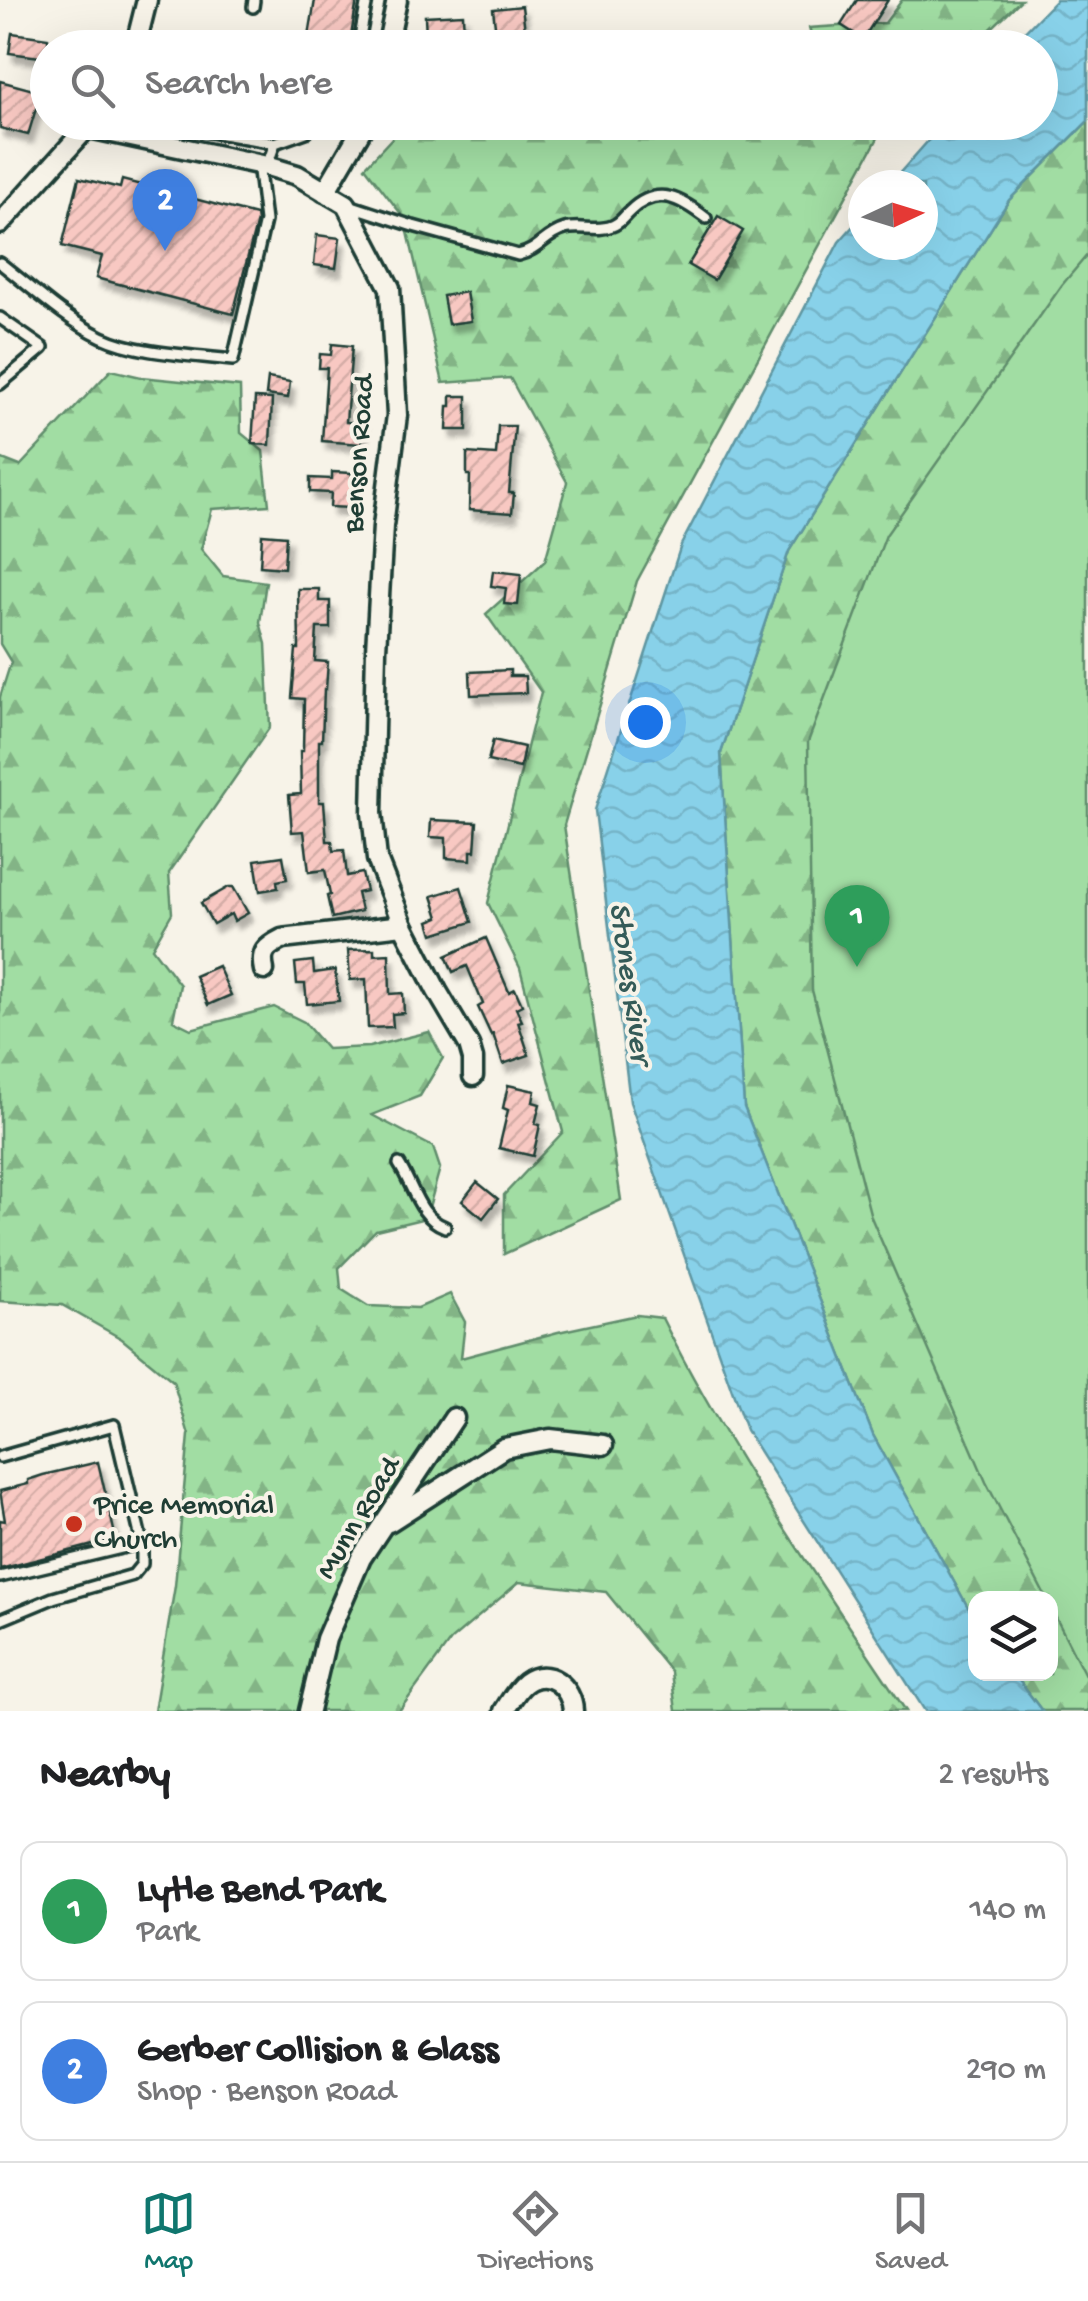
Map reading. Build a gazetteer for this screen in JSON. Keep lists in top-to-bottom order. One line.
{"streets":{"street":["Benson Road","Munn Road"]},"water":["Stones River"],"places":["Price Memorial Church"],"north":"right","page":{"search":"Search here","pins":["2","1"],"heading":["Nearby","2 results"],"list":[{"mark":"1","name":"Lytle Bend Park","note":"Park","value":"140 m"},{"mark":"2","name":"Gerber Collision & Glass","note":"Shop · Benson Road","value":"290 m"}],"nav":["Map","Directions","Saved"]}}
